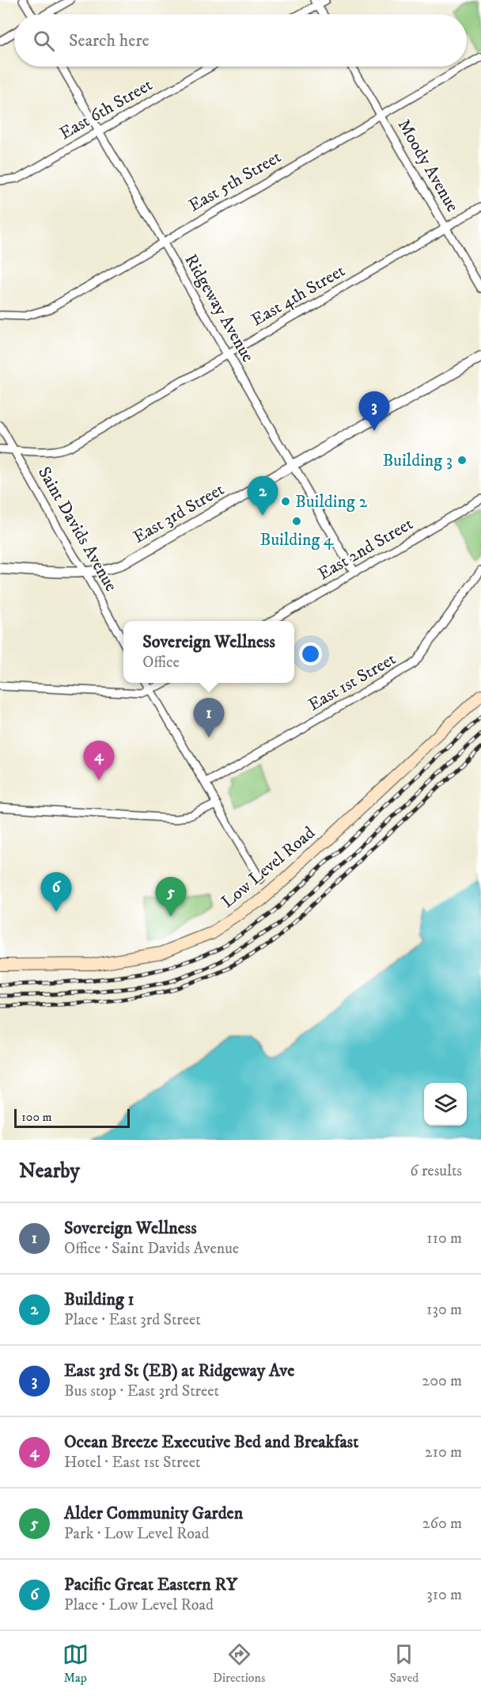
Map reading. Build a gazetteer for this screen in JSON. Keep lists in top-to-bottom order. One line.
{"streets":{"main road":["Low Level Road"],"street":["East 6th Street","Moody Avenue","East 5th Street","East 4th Street","Ridgeway Avenue","East 3rd Street","Saint Davids Avenue","East 2nd Street","East 1st Street"]},"crossings":[["East 6th Street","Ridgeway Avenue"],["Moody Avenue","East 5th Street"],["Moody Avenue","East 4th Street"],["East 5th Street","Ridgeway Avenue"],["East 4th Street","Ridgeway Avenue"],["East 4th Street","Saint Davids Avenue"],["Ridgeway Avenue","East 3rd Street"],["Ridgeway Avenue","East 2nd Street"],["East 3rd Street","Saint Davids Avenue"]],"places":["Building 3","Building 2","Building 4"],"scale_bar":"100 m","page":{"search":"Search here","pins":["3","2","1","4","6","5"],"popup":["Sovereign Wellness","Office"],"scale":"100 m","heading":["Nearby","6 results"],"list":[{"mark":"1","name":"Sovereign Wellness","note":"Office · Saint Davids Avenue","value":"110 m"},{"mark":"2","name":"Building 1","note":"Place · East 3rd Street","value":"130 m"},{"mark":"3","name":"East 3rd St (EB) at Ridgeway Ave","note":"Bus stop · East 3rd Street","value":"200 m"},{"mark":"4","name":"Ocean Breeze Executive Bed and Breakfast","note":"Hotel · East 1st Street","value":"210 m"},{"mark":"5","name":"Alder Community Garden","note":"Park · Low Level Road","value":"260 m"},{"mark":"6","name":"Pacific Great Eastern RY","note":"Place · Low Level Road","value":"310 m"}],"nav":["Map","Directions","Saved"]}}
